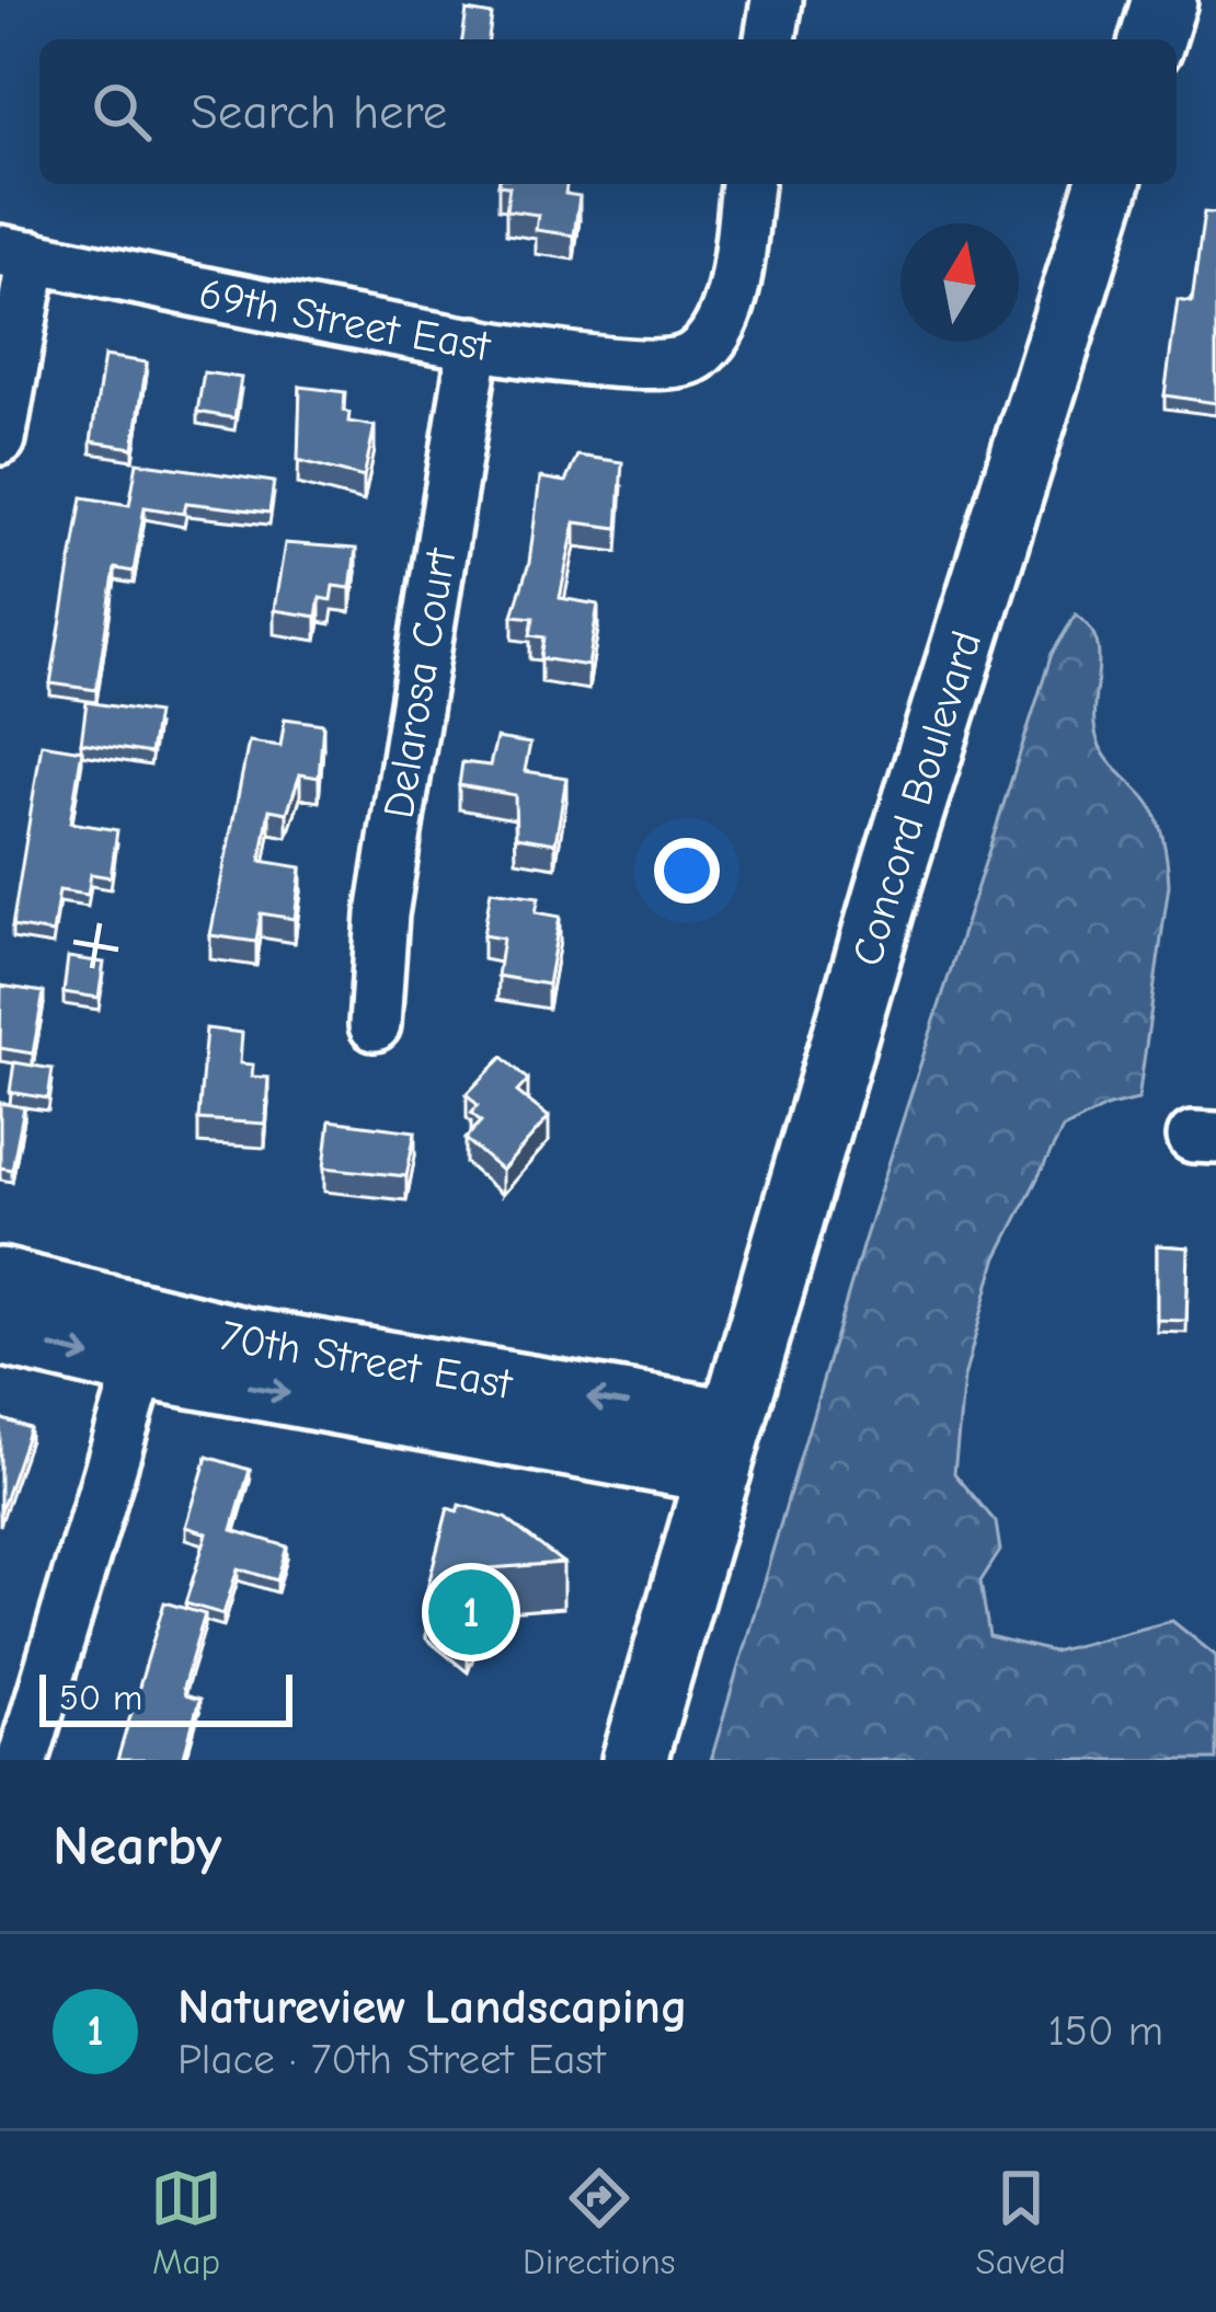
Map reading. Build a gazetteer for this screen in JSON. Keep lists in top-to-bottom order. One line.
{"streets":{"main road":["Concord Boulevard","70th Street East"],"street":["69th Street East","Delarosa Court"]},"crossings":[["69th Street East","Delarosa Court"],["Concord Boulevard","70th Street East"]],"scale_bar":"50 m","north":"top","page":{"search":"Search here","pins":"1","scale":"50 m","heading":"Nearby","list":[{"mark":"1","name":"Natureview Landscaping","note":"Place · 70th Street East","value":"150 m"}],"nav":["Map","Directions","Saved"]}}
